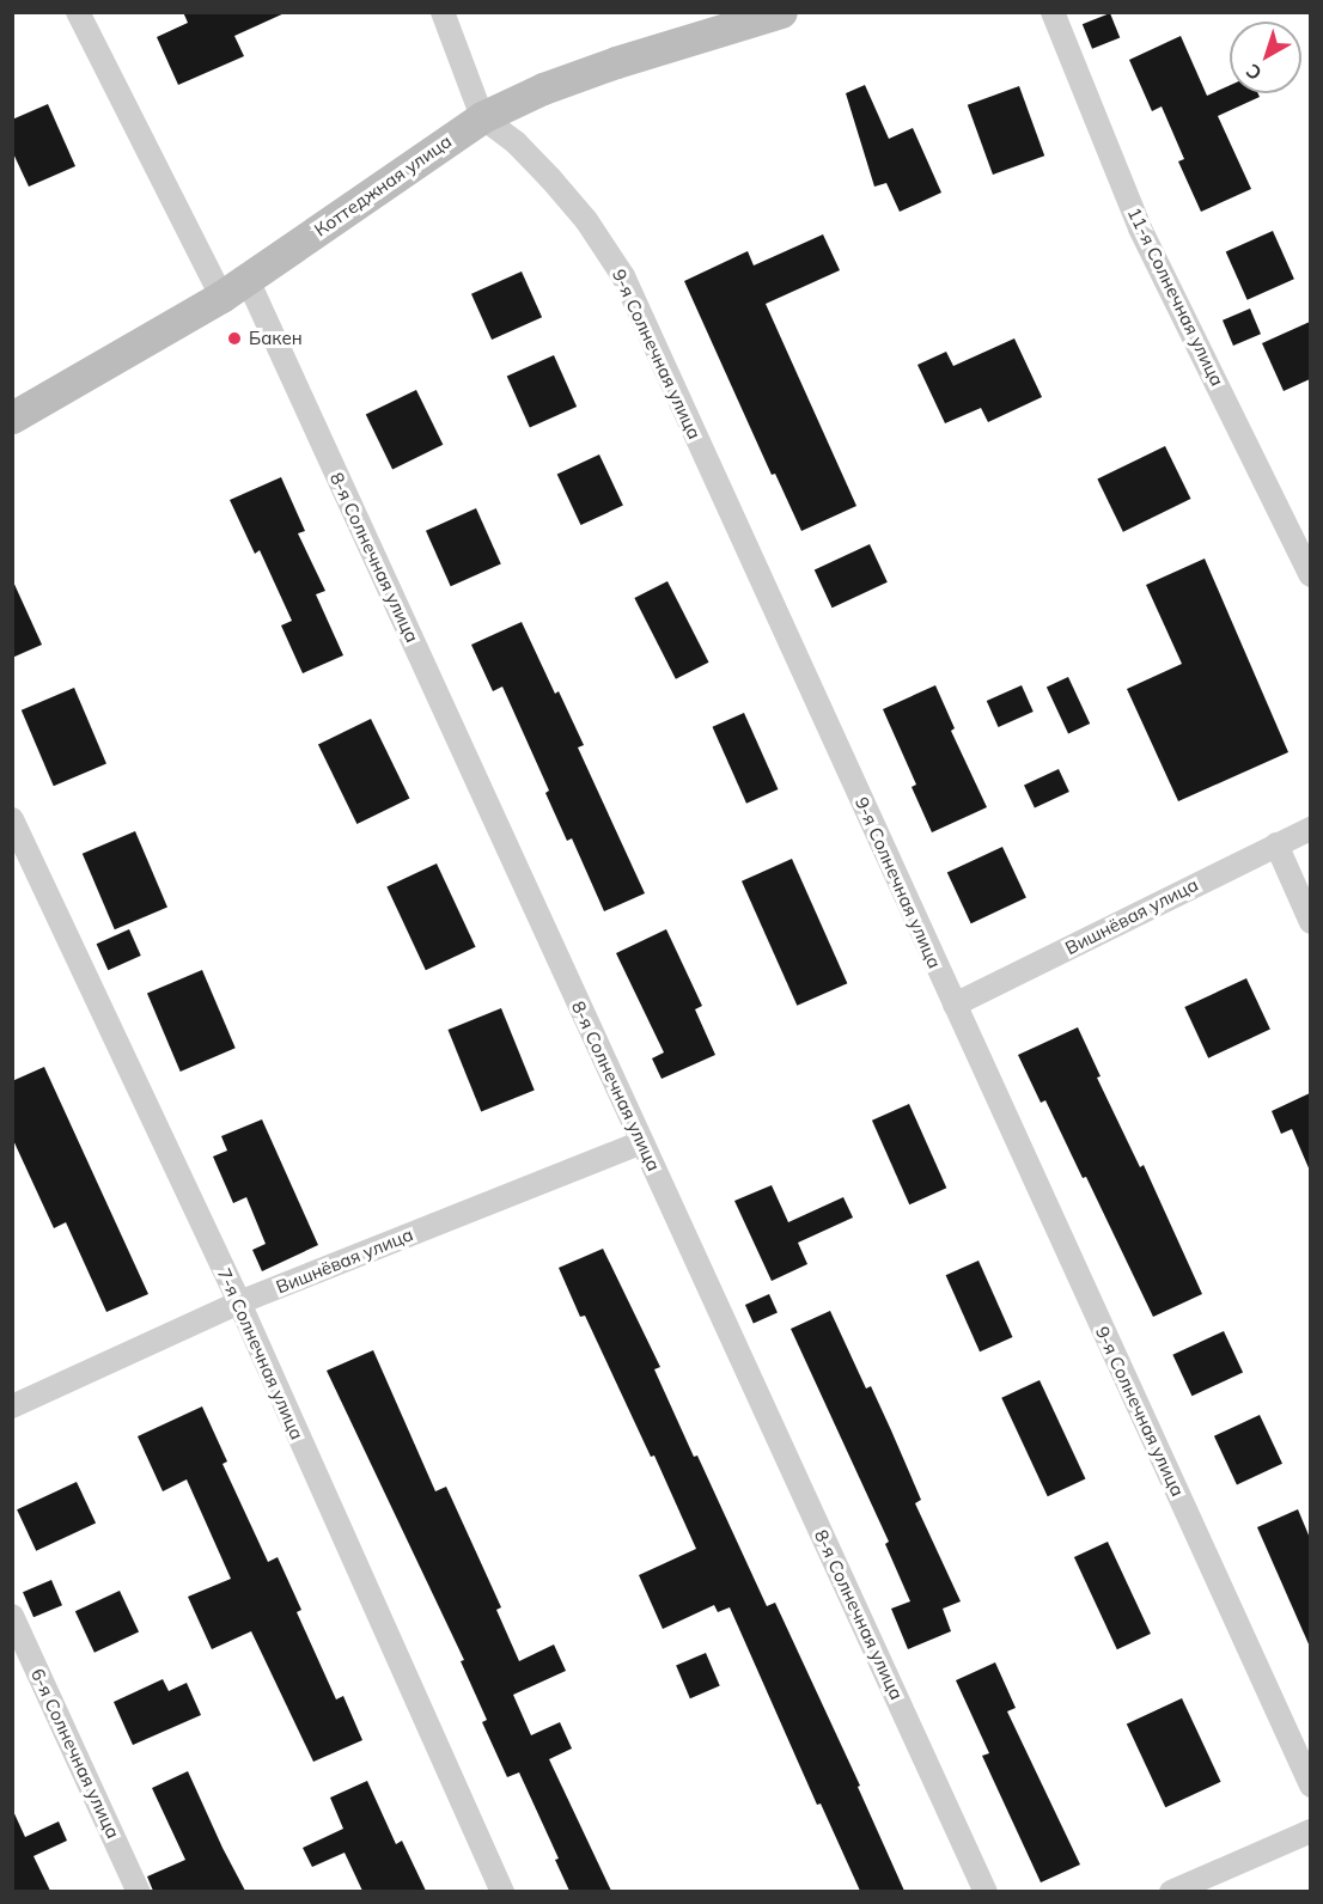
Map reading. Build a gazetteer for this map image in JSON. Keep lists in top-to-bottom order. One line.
{"streets":{"street":["Коттеджная улица","11-я Солнечная улица","9-я Солнечная улица","8-я Солнечная улица","Вишнёвая улица","7-я Солнечная улица","6-я Солнечная улица"]},"crossings":[["Коттеджная улица","9-я Солнечная улица"],["Коттеджная улица","8-я Солнечная улица"],["9-я Солнечная улица","Вишнёвая улица"],["8-я Солнечная улица","Вишнёвая улица"],["Вишнёвая улица","7-я Солнечная улица"]],"places":["Бакен"],"north":"bottom left"}
